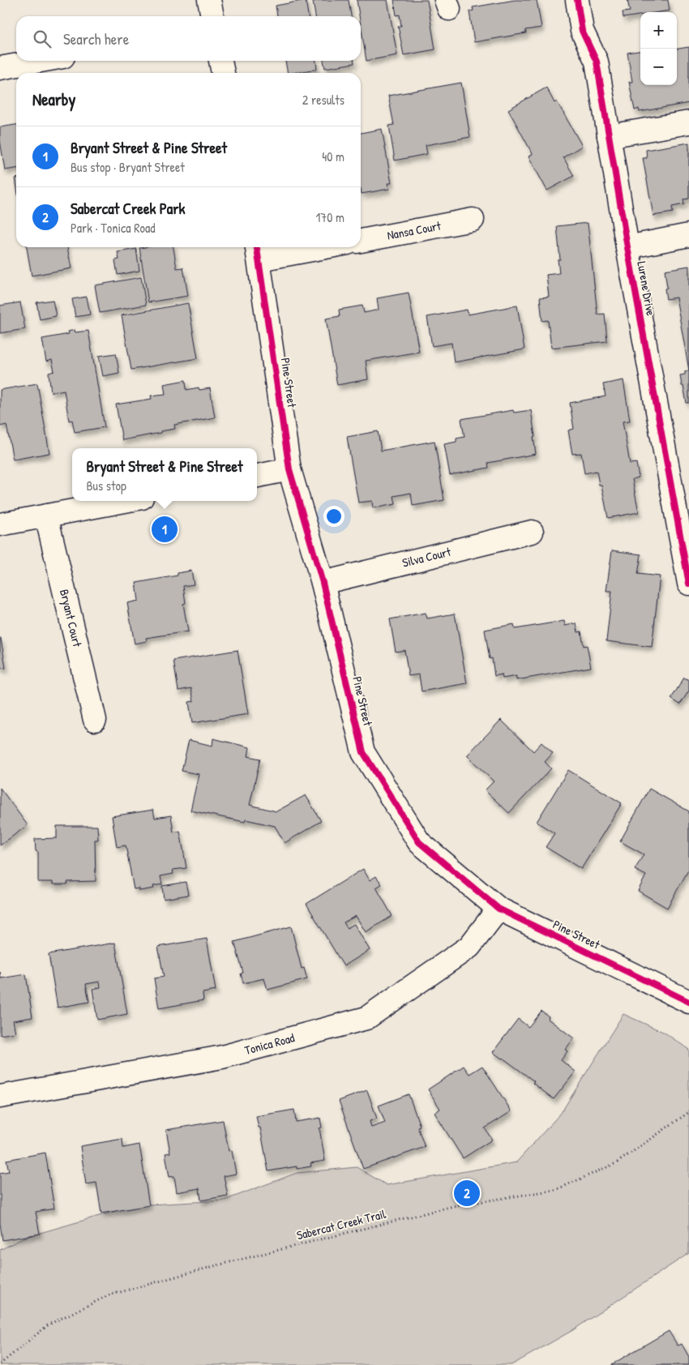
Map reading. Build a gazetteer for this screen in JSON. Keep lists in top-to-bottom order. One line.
{"streets":{"street":["Nansa Court","Lurene Drive","Pine Street","Silva Court","Bryant Court","Tonica Road"],"path":["Sabercat Creek Trail"]},"crossings":[["Pine Street","Silva Court"],["Pine Street","Tonica Road"]],"page":{"map_buttons":["+","−"],"search":"Search here","heading":["Nearby","2 results"],"list":[{"mark":"1","name":"Bryant Street & Pine Street","note":"Bus stop · Bryant Street","value":"40 m"},{"mark":"2","name":"Sabercat Creek Park","note":"Park · Tonica Road","value":"170 m"}],"popup":["Bryant Street & Pine Street","Bus stop"],"pins":["1","2"]}}
